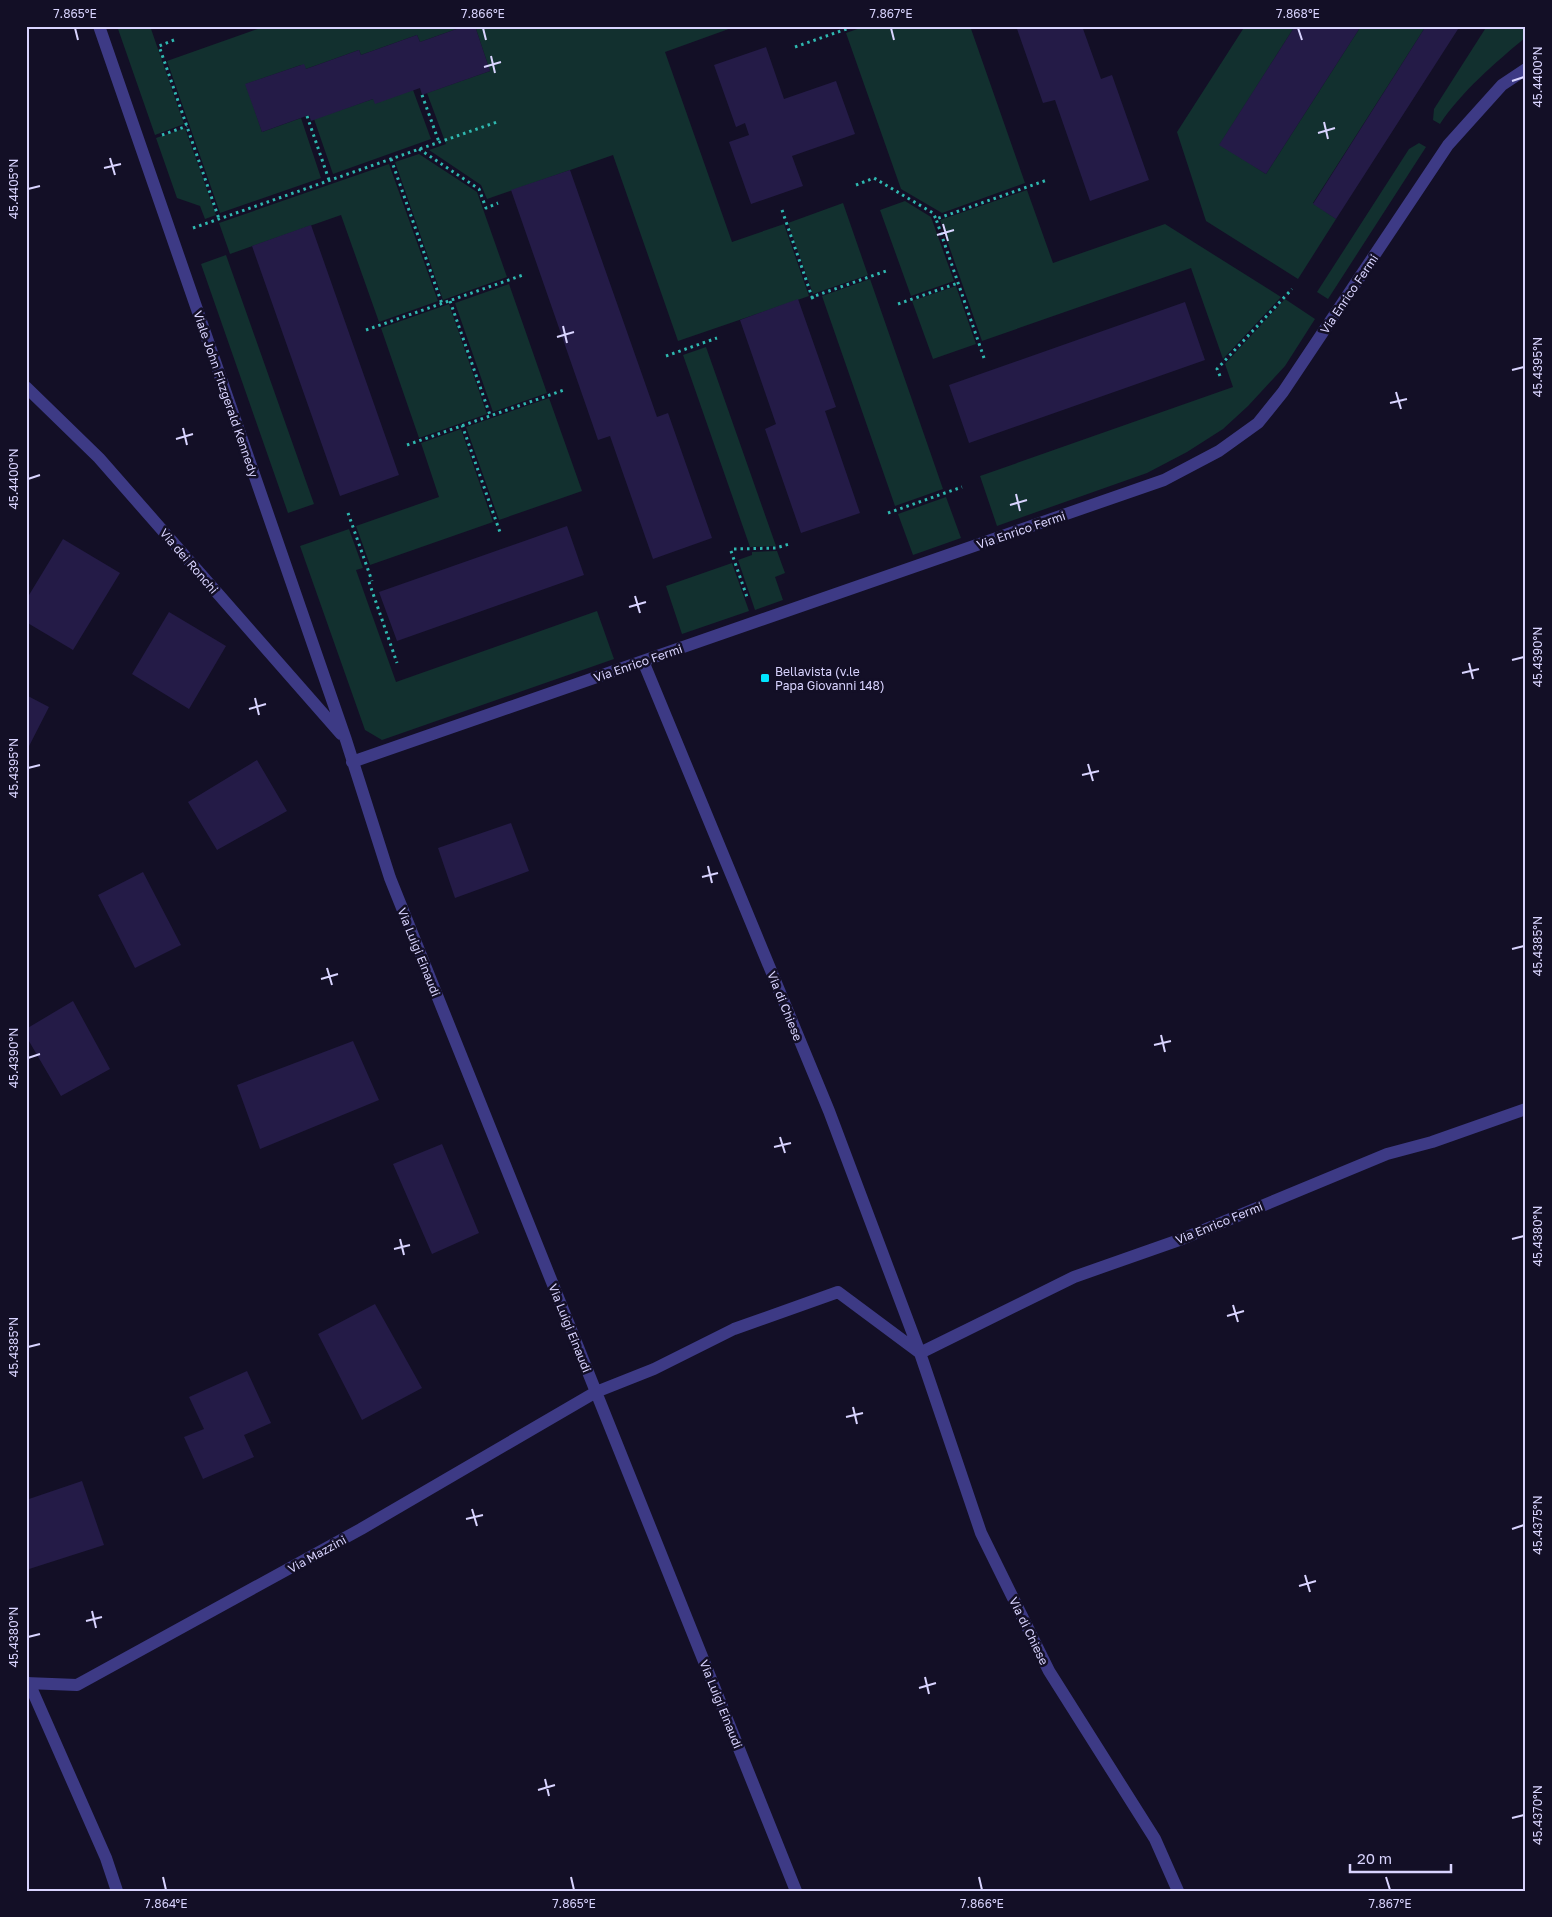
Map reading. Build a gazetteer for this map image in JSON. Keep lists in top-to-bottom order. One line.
{"streets":{"street":["Via Enrico Fermi","Viale John Fitzgerald Kennedy","Via dei Ronchi","Via Luigi Einaudi","Via di Chiese","Via Mazzini"]},"crossings":[["Via Enrico Fermi","Viale John Fitzgerald Kennedy"],["Via Enrico Fermi","Via Luigi Einaudi"],["Via Enrico Fermi","Via di Chiese"],["Viale John Fitzgerald Kennedy","Via dei Ronchi"],["Viale John Fitzgerald Kennedy","Via Luigi Einaudi"],["Via Luigi Einaudi","Via Mazzini"]],"places":{"transit":["Bellavista (v.le Papa Giovanni 148)"]},"scale_bar":"20 m","coordinates":["7.865°E","7.866°E","7.867°E","7.868°E","45.4400°N","45.4405°N","45.4395°N","45.4390°N","45.4385°N","45.4380°N","45.4375°N","45.4370°N","7.864°E"]}
